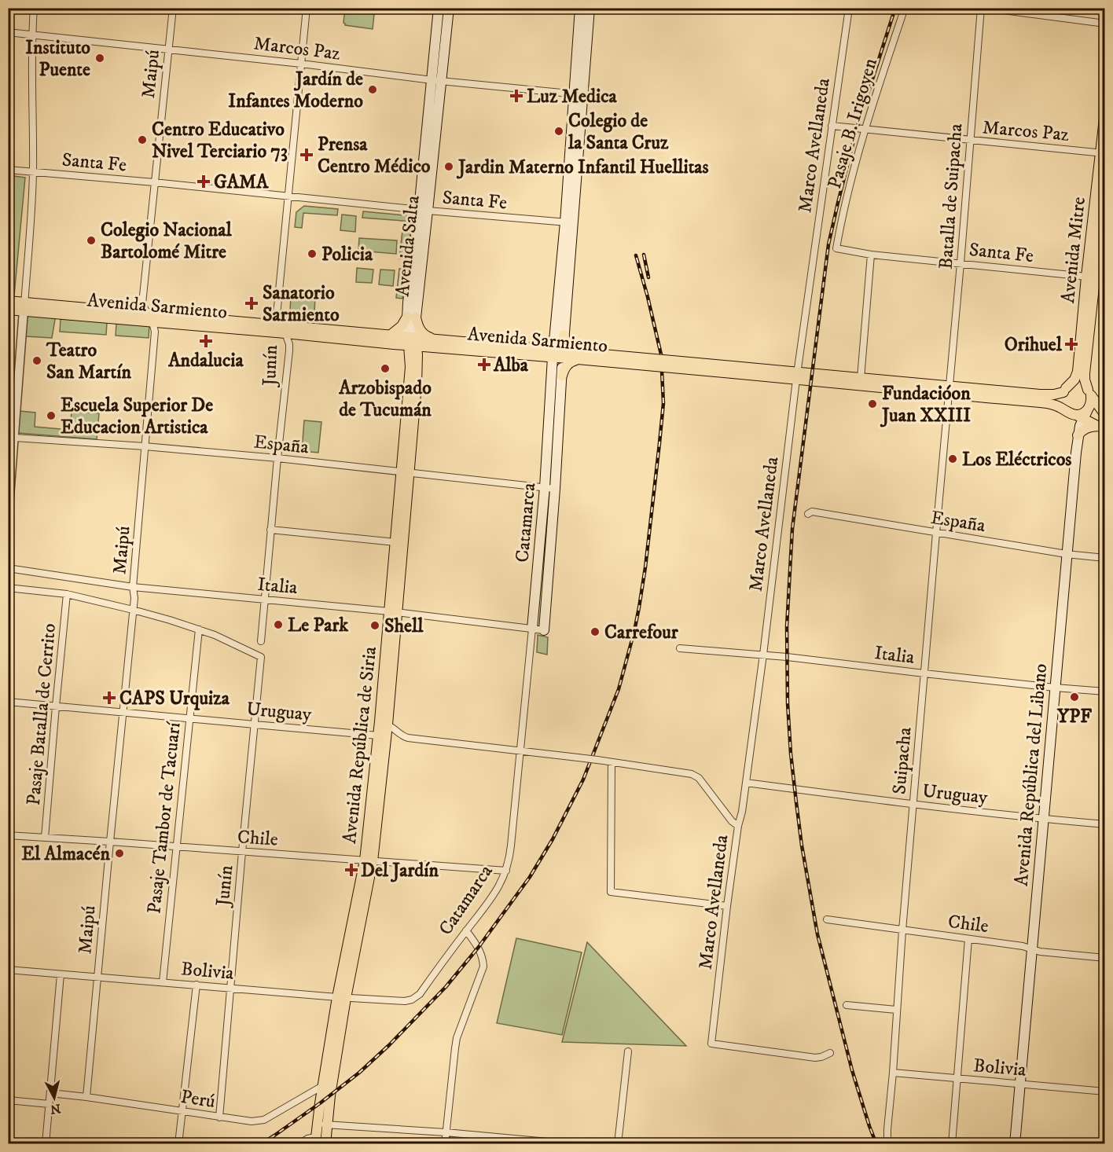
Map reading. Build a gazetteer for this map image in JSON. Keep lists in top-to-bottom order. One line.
{"streets":{"main road":["Avenida Salta","Avenida Mitre","Avenida Sarmiento","Catamarca","Avenida República de Siria","Avenida República del Libano"],"street":["Marcos Paz","Maipú","Pasaje B. Irigoyen","Marco Avellaneda","Santa Fe","Batalla de Suipacha","Junín","España","Italia","Uruguay","Pasaje Batalla de Cerrito","Suipacha","Pasaje Tambor de Tacuarí","Chile","Bolivia","Perú"]},"crossings":[["Marcos Paz","Maipú"],["Marcos Paz","Pasaje B. Irigoyen"],["Marcos Paz","Marco Avellaneda"],["Marcos Paz","Batalla de Suipacha"],["Marcos Paz","Avenida Salta"],["Marcos Paz","Avenida Mitre"],["Marcos Paz","Junín"],["Marcos Paz","Catamarca"],["Maipú","Santa Fe"],["Maipú","Avenida Sarmiento"],["Maipú","España"],["Maipú","Italia"],["Maipú","Uruguay"],["Maipú","Chile"],["Maipú","Bolivia"],["Maipú","Perú"],["Pasaje B. Irigoyen","Santa Fe"],["Marco Avellaneda","Avenida Sarmiento"],["Marco Avellaneda","Italia"],["Marco Avellaneda","Uruguay"],["Santa Fe","Batalla de Suipacha"],["Santa Fe","Avenida Salta"],["Santa Fe","Avenida Mitre"],["Santa Fe","Junín"],["Santa Fe","Catamarca"],["Batalla de Suipacha","Avenida Sarmiento"],["Batalla de Suipacha","Suipacha"],["Avenida Salta","Avenida Sarmiento"],["Avenida Salta","Avenida República de Siria"],["Avenida Mitre","Avenida Sarmiento"],["Avenida Mitre","Avenida República del Libano"],["Avenida Sarmiento","Junín"],["Avenida Sarmiento","Catamarca"],["Avenida Sarmiento","Avenida República de Siria"],["Avenida Sarmiento","Suipacha"],["Avenida Sarmiento","Avenida República del Libano"],["Junín","España"],["Junín","Italia"],["Junín","Uruguay"],["Junín","Pasaje Tambor de Tacuarí"],["Junín","Chile"],["Junín","Bolivia"],["Junín","Perú"],["España","Catamarca"],["España","Avenida República de Siria"],["España","Suipacha"],["España","Avenida República del Libano"],["Catamarca","Italia"],["Catamarca","Uruguay"],["Catamarca","Chile"],["Catamarca","Bolivia"],["Italia","Avenida República de Siria"],["Italia","Suipacha"],["Italia","Avenida República del Libano"],["Uruguay","Pasaje Batalla de Cerrito"],["Uruguay","Avenida República de Siria"],["Uruguay","Suipacha"],["Uruguay","Avenida República del Libano"],["Uruguay","Pasaje Tambor de Tacuarí"],["Pasaje Batalla de Cerrito","Chile"],["Avenida República de Siria","Chile"],["Avenida República de Siria","Bolivia"],["Avenida República de Siria","Perú"],["Suipacha","Chile"],["Suipacha","Bolivia"],["Avenida República del Libano","Chile"],["Avenida República del Libano","Bolivia"],["Pasaje Tambor de Tacuarí","Chile"],["Pasaje Tambor de Tacuarí","Bolivia"]],"places":{"other":["Instituto Puente","Jardín de Infantes Moderno","Colegio de la Santa Cruz","Centro Educativo Nivel Terciario 73","Jardin Materno Infantil Huellitas","Colegio Nacional Bartolomé Mitre","Policia","Teatro San Martín","Arzobispado de Tucumán","Fundacióon Juan XXIII","Escuela Superior De Educacion Artistica","Los Eléctricos","Le Park","Shell","Carrefour","YPF","El Almacén"],"health":["Luz Medica","Prensa Centro Médico","GAMA","Sanatorio Sarmiento","Andalucia","Orihuel","Alba","CAPS Urquiza","Del Jardín"]},"north":"bottom"}
